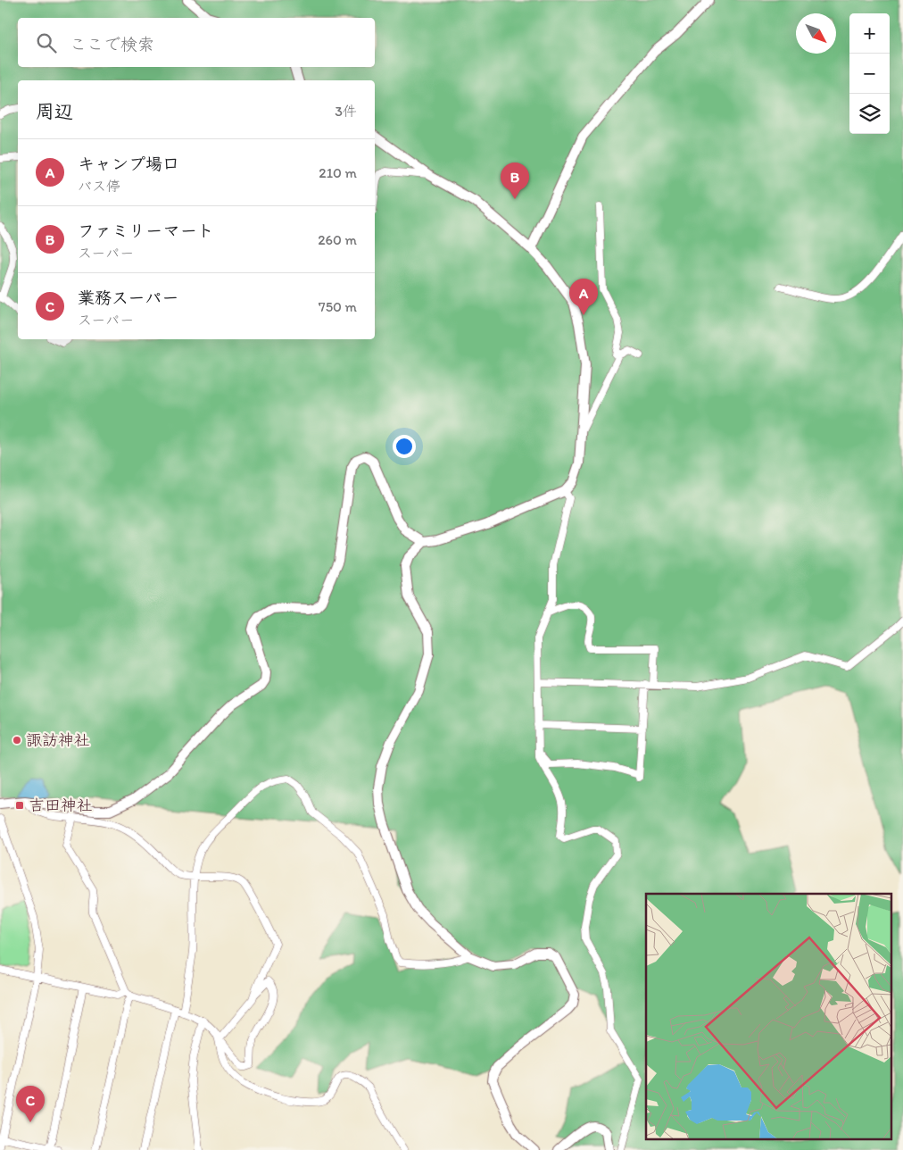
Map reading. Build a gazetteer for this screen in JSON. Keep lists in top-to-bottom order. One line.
{"places":{"other":["諏訪神社"],"transit":["吉田神社"]},"north":"bottom right","page":{"map_buttons":["+","−"],"search":"ここで検索","heading":["周辺","3件"],"list":[{"mark":"A","name":"キャンプ場口","note":"バス停","value":"210 m"},{"mark":"B","name":"ファミリーマート","note":"スーパー","value":"260 m"},{"mark":"C","name":"業務スーパー","note":"スーパー","value":"750 m"}],"pins":["B","A","C"]}}
